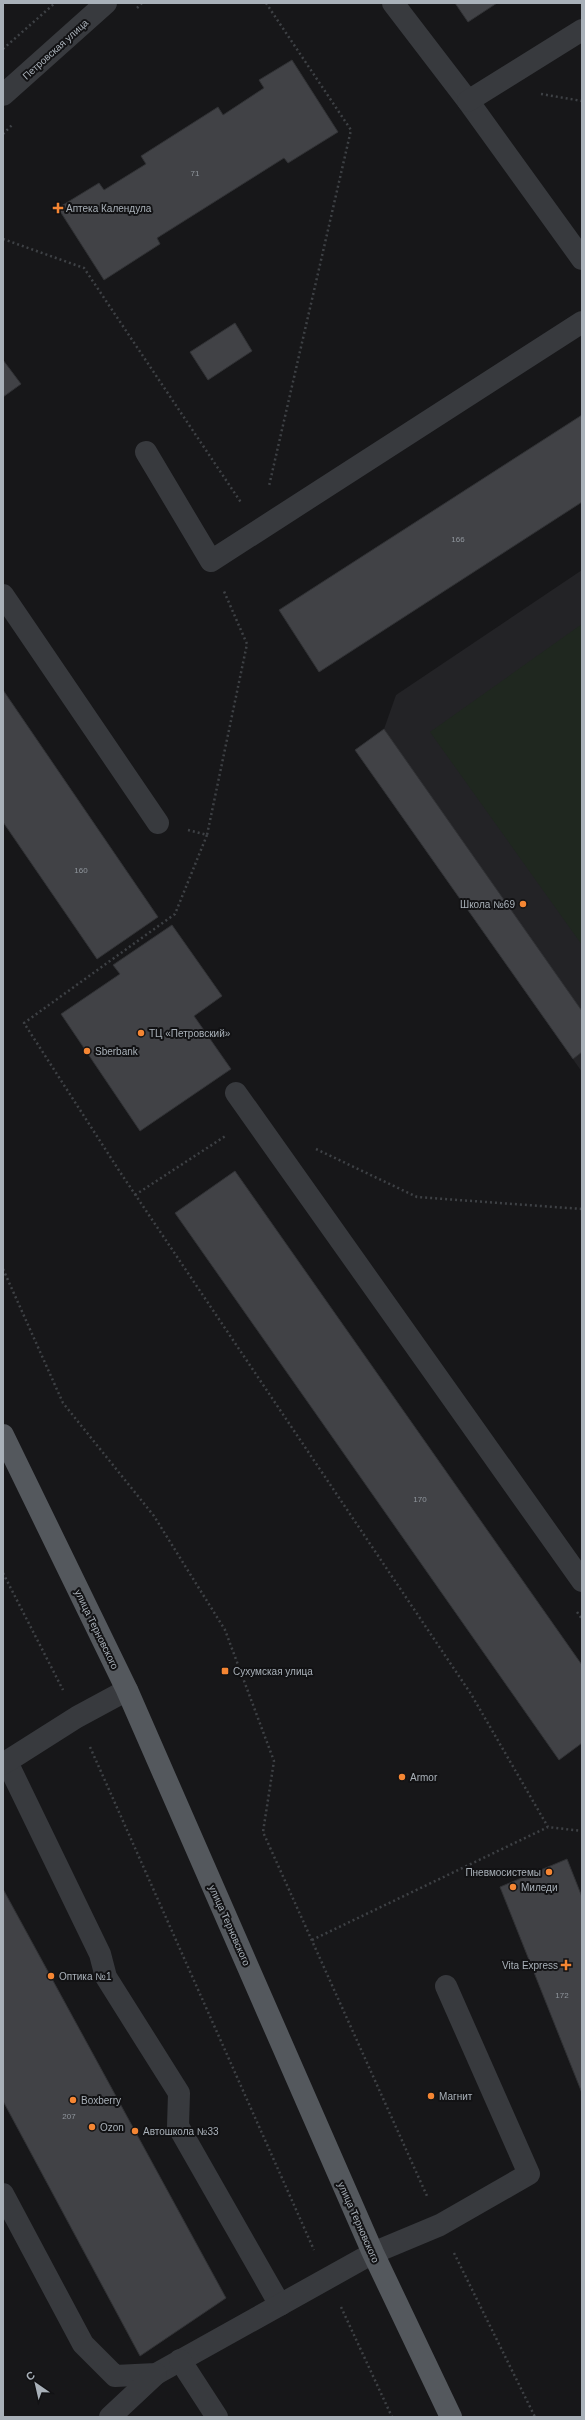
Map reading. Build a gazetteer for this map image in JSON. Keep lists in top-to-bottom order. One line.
{"streets":{"main road":["улица Терновского"],"street":["Петровская улица"]},"places":{"health":["Аптека Календула","Vita Express"],"other":["Школа №69","ТЦ «Петровский»","Sberbank","Armor","Пневмосистемы","Миледи","Оптика №1","Магнит","Boxberry","Ozon","Автошкола №33"],"transit":["Сухумская улица"]},"house_numbers":["71","166","160","170","172","207"],"north":"top left"}
